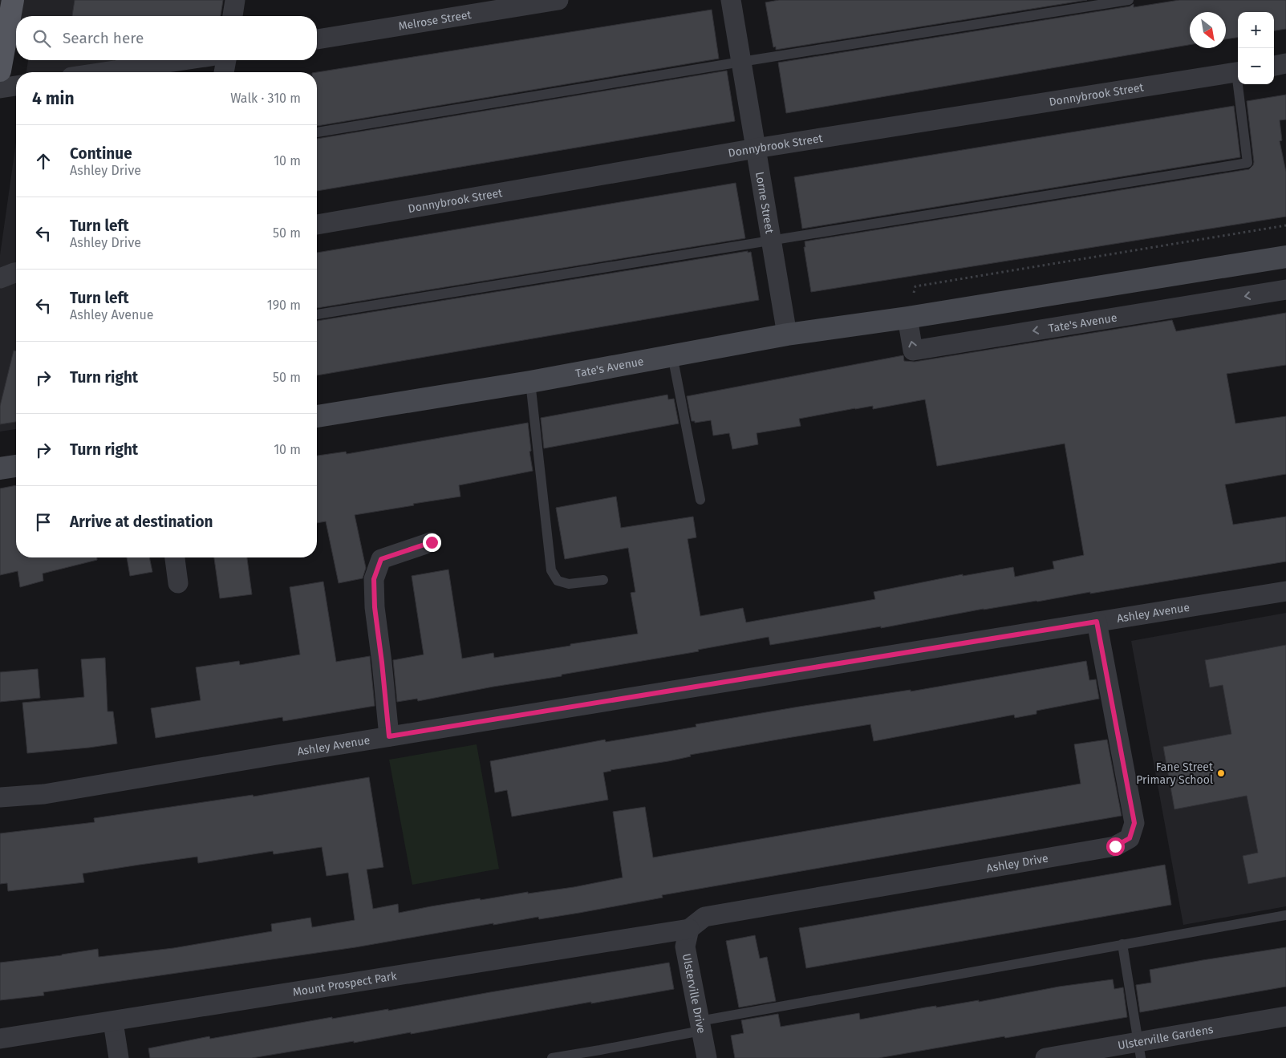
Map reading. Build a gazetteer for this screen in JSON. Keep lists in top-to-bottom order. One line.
{"streets":{"street":["Melrose Street","Donnybrook Street","Lorne Street","Tate's Avenue","Ashley Avenue","Ashley Drive","Mount Prospect Park","Ulsterville Drive","Ulsterville Gardens"]},"crossings":[["Donnybrook Street","Lorne Street"],["Lorne Street","Tate's Avenue"],["Ashley Avenue","Ashley Drive"],["Ashley Drive","Mount Prospect Park"],["Ashley Drive","Ulsterville Drive"],["Mount Prospect Park","Ulsterville Drive"]],"places":["Fane Street Primary School"],"north":"bottom right","page":{"map_buttons":["+","−"],"search":"Search here","heading":["4 min","Walk · 310 m"],"list":[["Continue","Ashley Drive","10 m"],["Turn left","Ashley Drive","50 m"],["Turn left","Ashley Avenue","190 m"],["Turn right","50 m"],["Turn right","10 m"],"Arrive at destination"]}}
